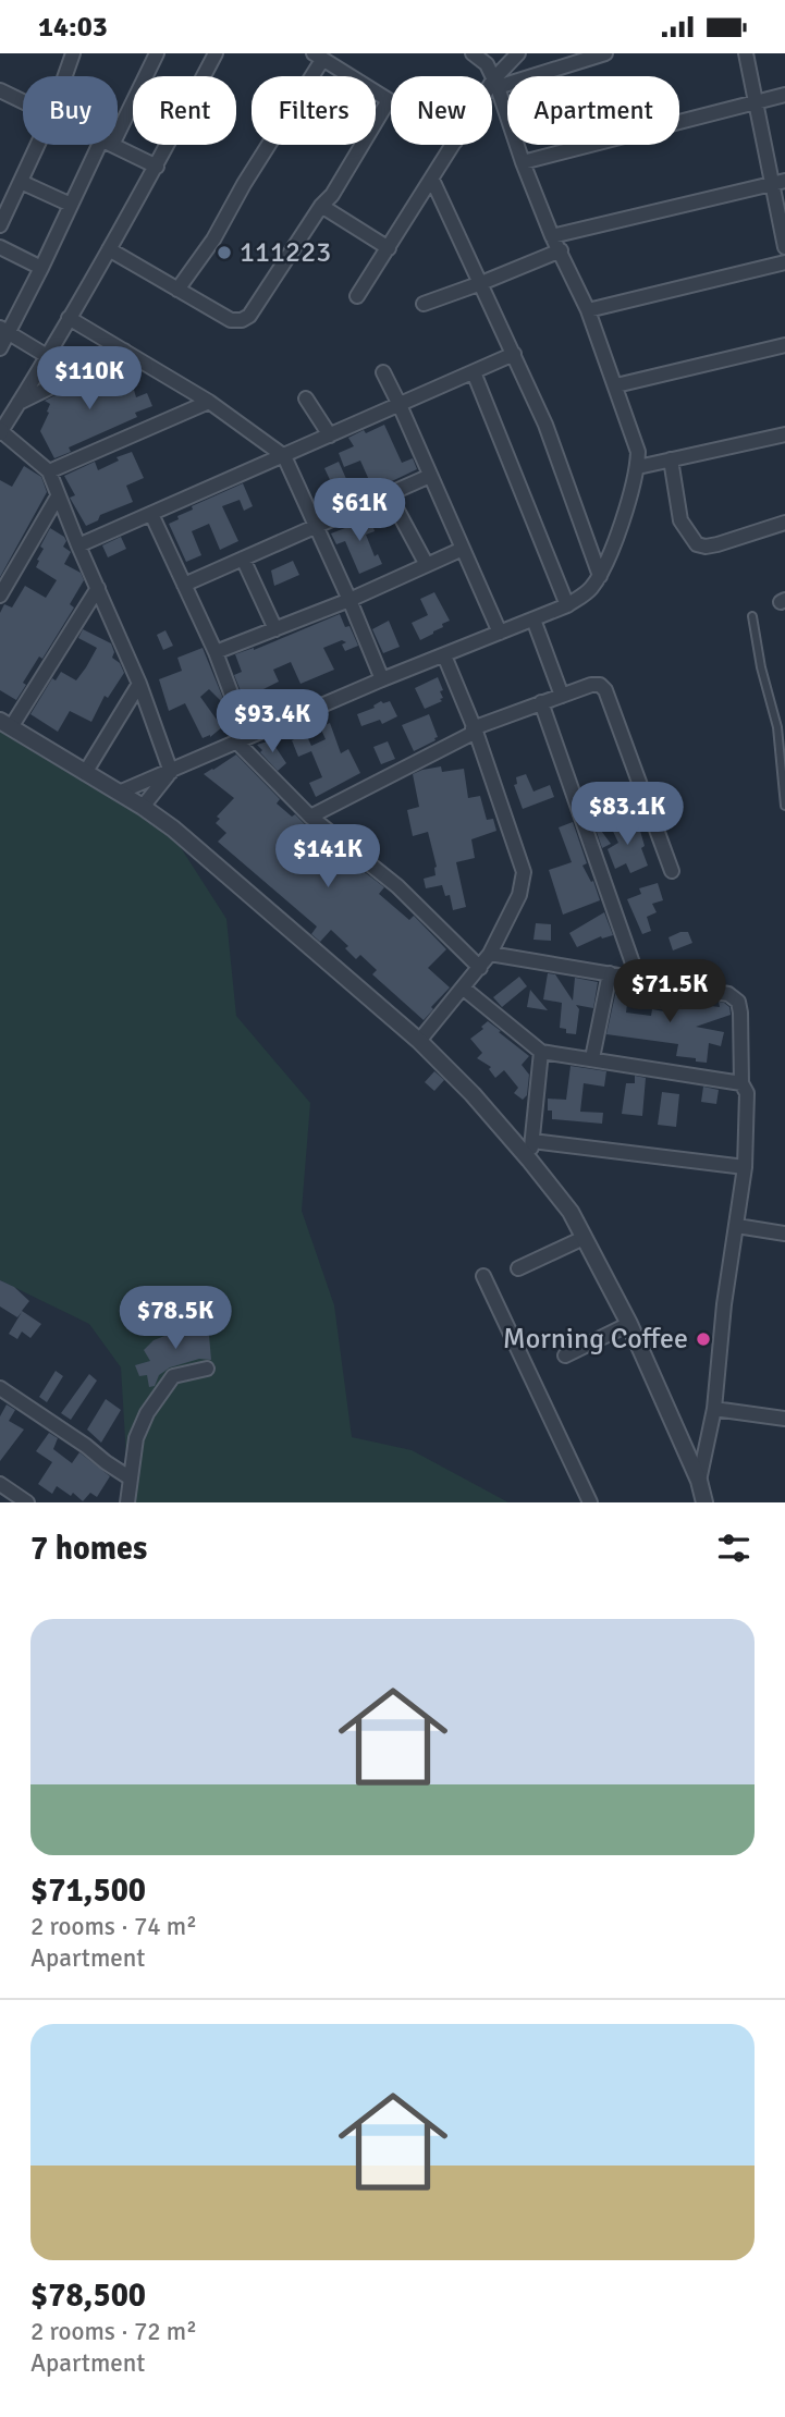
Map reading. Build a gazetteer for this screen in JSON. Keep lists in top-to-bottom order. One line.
{"places":["111223","Morning Coffee"],"page":{"status":"14:03","chip":["Buy","Rent","Filters","New","Apartment"],"price":["$110K","$61K","$93.4K","$83.1K","$141K","$71.5K","$78.5K"],"heading":"7 homes","list":[{"name":"$71,500","note":"2 rooms · 74 m² · Apartment"},{"name":"$78,500","note":"2 rooms · 72 m² · Apartment"}]}}
